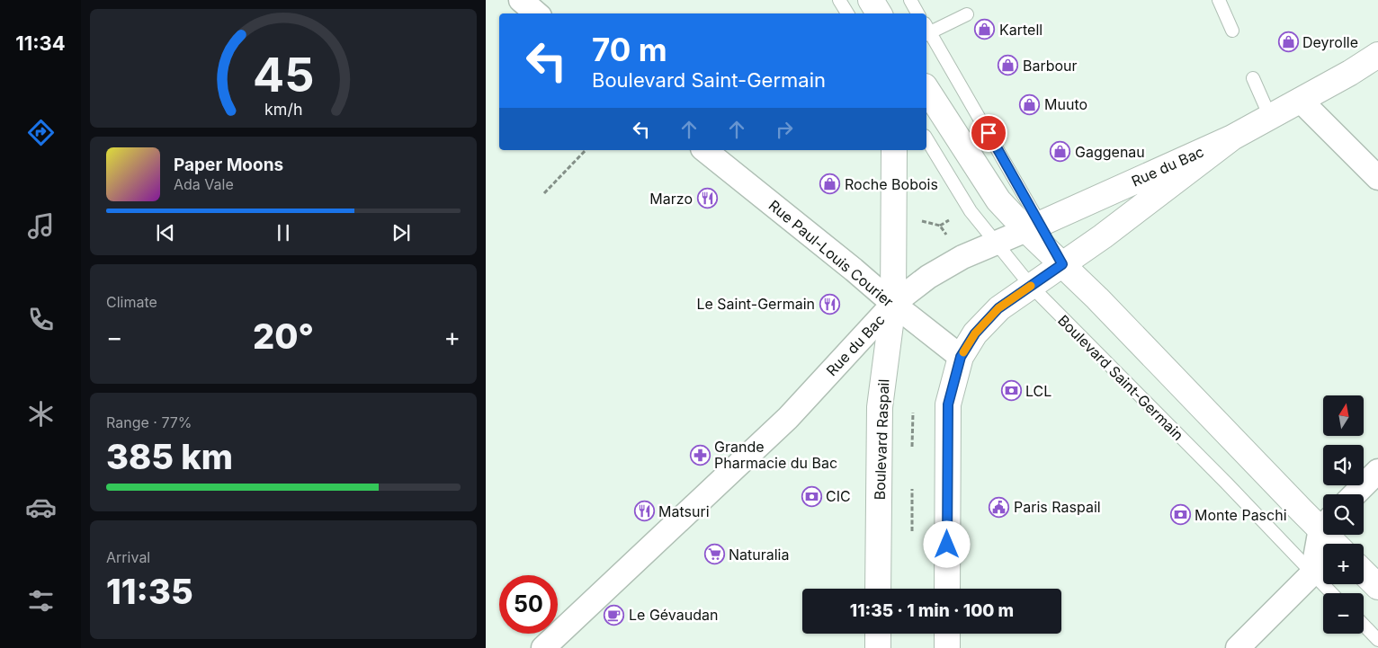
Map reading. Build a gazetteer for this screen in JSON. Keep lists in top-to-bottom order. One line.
{"streets":{"main road":["Rue du Bac","Boulevard Raspail"],"street":["Rue Paul-Louis Courier"],"lane":["Boulevard Saint-Germain"]},"crossings":[["Rue du Bac","Rue Paul-Louis Courier"],["Rue du Bac","Boulevard Saint-Germain"],["Rue du Bac","Boulevard Raspail"],["Rue Paul-Louis Courier","Boulevard Raspail"]],"places":{"shop":["Kartell","Deyrolle","Barbour","Muuto","Gaggenau","Roche Bobois"],"restaurant":["Marzo","Le Saint-Germain","Matsuri"],"bank":["LCL","CIC","Monte Paschi"],"pharmacy":["Grande Pharmacie du Bac"],"public building":["Paris Raspail"],"supermarket":["Naturalia"],"cafe":["Le Gévaudan"]},"north":"top","page":{"tabs":"11:34","turn":["70 m","Boulevard Saint-Germain"],"song":["Paper Moons","Ada Vale"],"tile":["Climate",["Range · 77%","385 km"],["Arrival","11:35"]],"heat":["−","20°","+"],"map_buttons":["+","−"],"limit":"50","trip":"11:35 · 1 min · 100 m","gauge":["45","km/h"]}}
